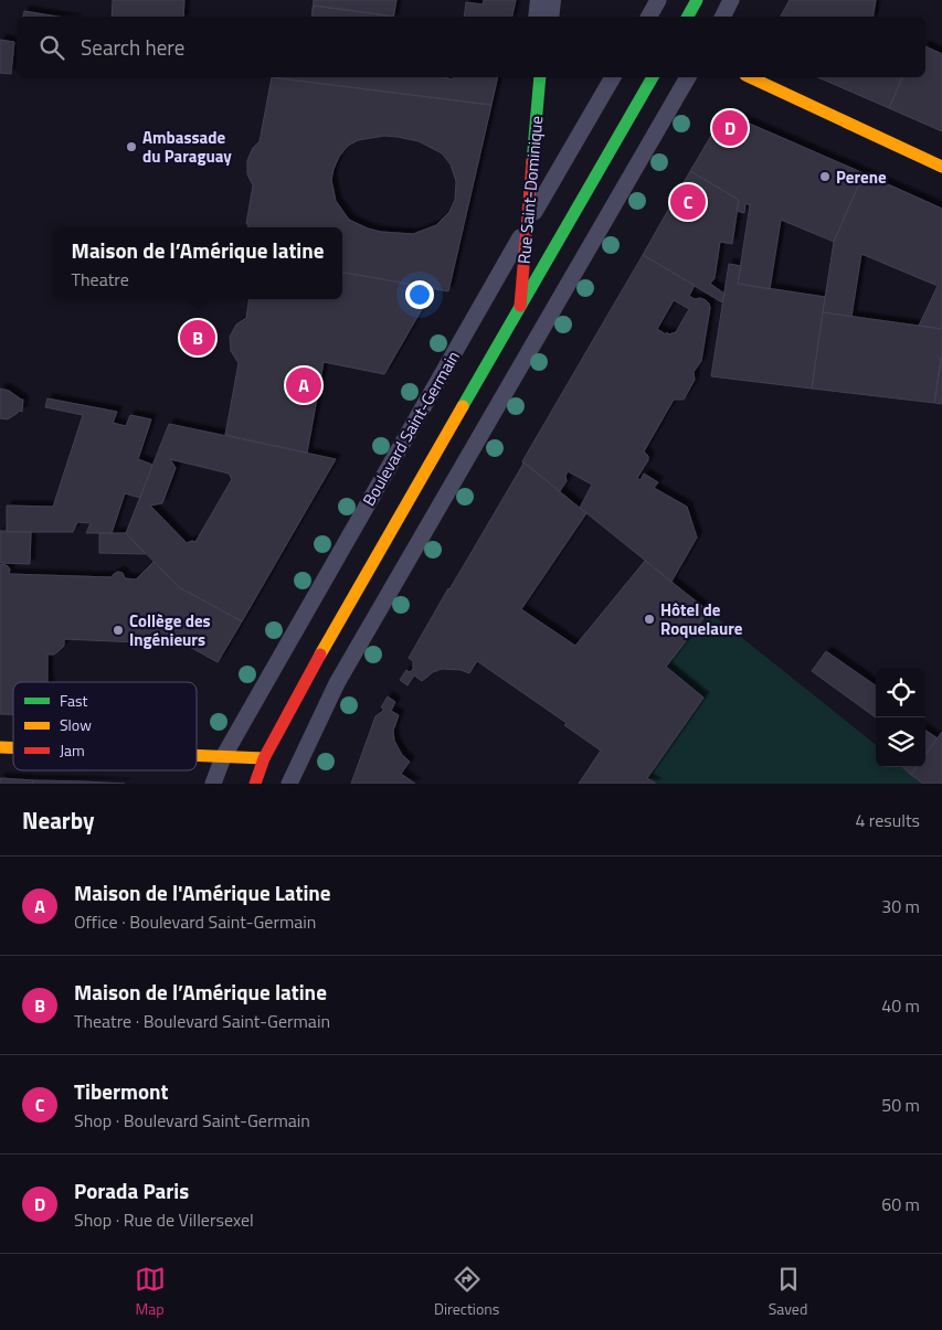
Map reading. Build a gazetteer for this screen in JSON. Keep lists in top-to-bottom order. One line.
{"streets":{"main road":["Rue Saint-Dominique","Boulevard Saint-Germain"]},"crossings":[["Rue Saint-Dominique","Boulevard Saint-Germain"]],"places":["Ambassade du Paraguay","Perene","Hôtel de Roquelaure","Collège des Ingénieurs"],"legend":["Fast","Slow","Jam"],"page":{"search":"Search here","pins":["D","C","B","A"],"popup":["Maison de l’Amérique latine","Theatre"],"heading":["Nearby","4 results"],"list":[{"mark":"A","name":"Maison de l'Amérique Latine","note":"Office · Boulevard Saint-Germain","value":"30 m"},{"mark":"B","name":"Maison de l’Amérique latine","note":"Theatre · Boulevard Saint-Germain","value":"40 m"},{"mark":"C","name":"Tibermont","note":"Shop · Boulevard Saint-Germain","value":"50 m"},{"mark":"D","name":"Porada Paris","note":"Shop · Rue de Villersexel","value":"60 m"}],"nav":["Map","Directions","Saved"]}}
